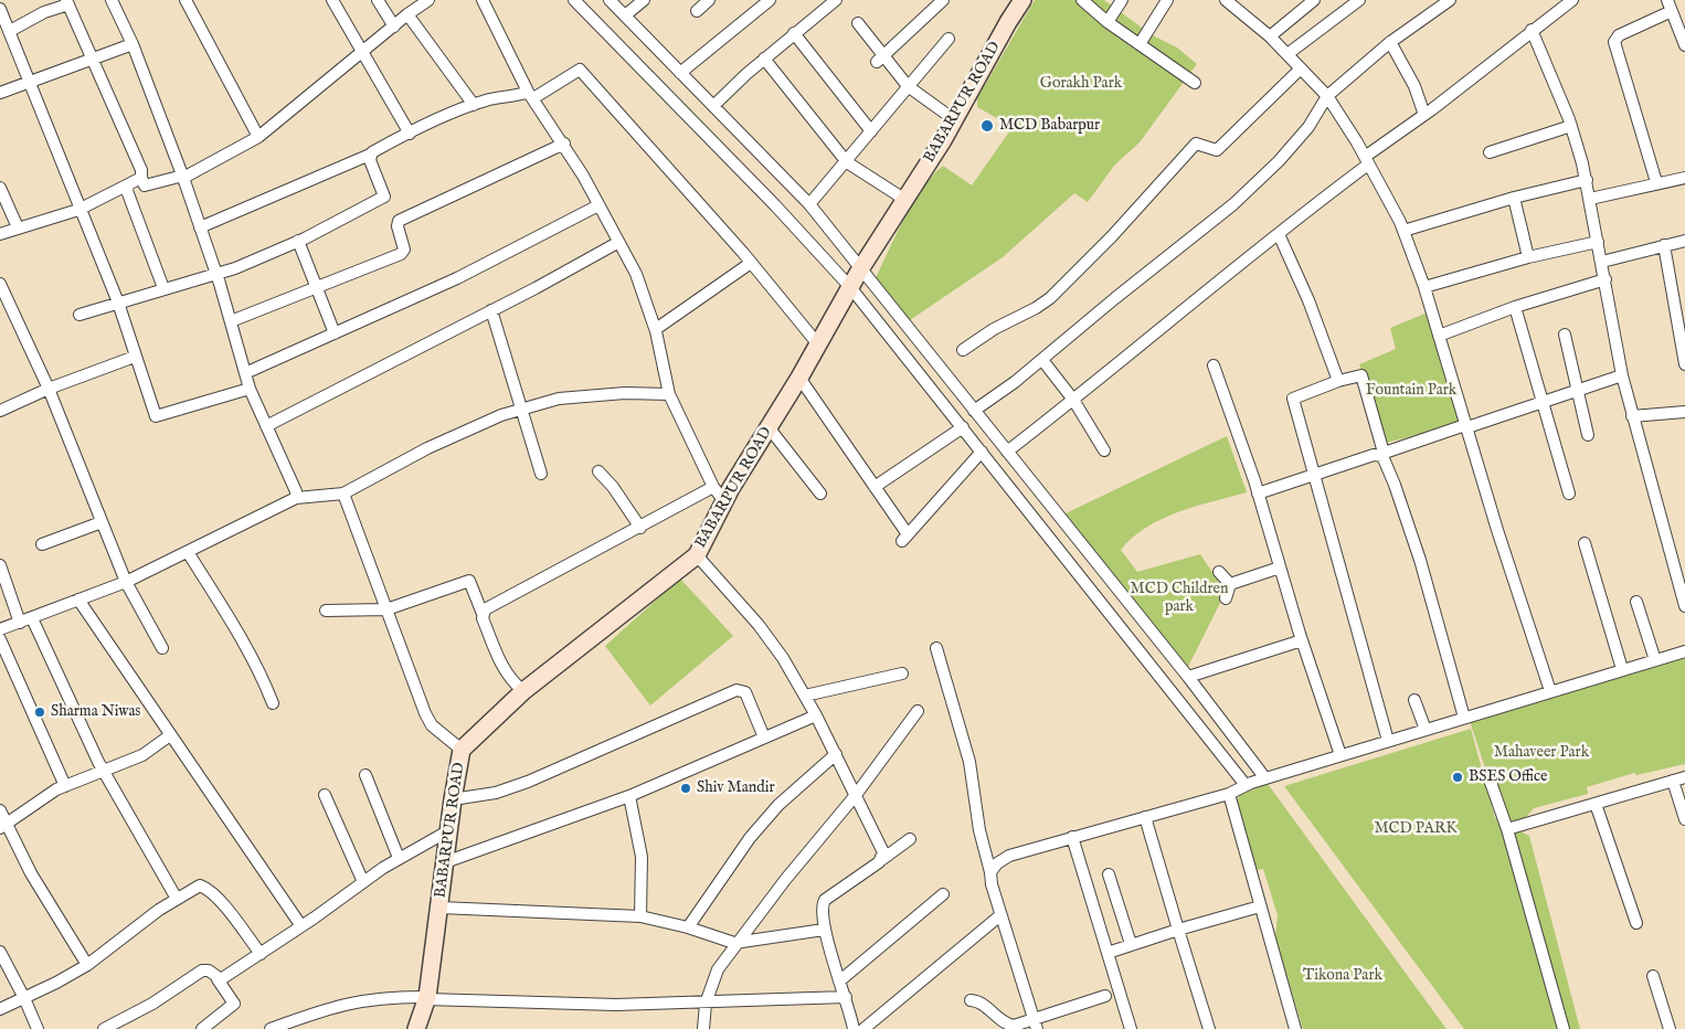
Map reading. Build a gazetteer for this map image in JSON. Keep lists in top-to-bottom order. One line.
{"streets":{"street":["BABARPUR ROAD"]},"parks":["Gorakh Park","Fountain Park","MCD Children park","Mahaveer Park","MCD PARK","Tikona Park"],"places":["MCD Babarpur","Sharma Niwas","BSES Office","Shiv Mandir"]}
